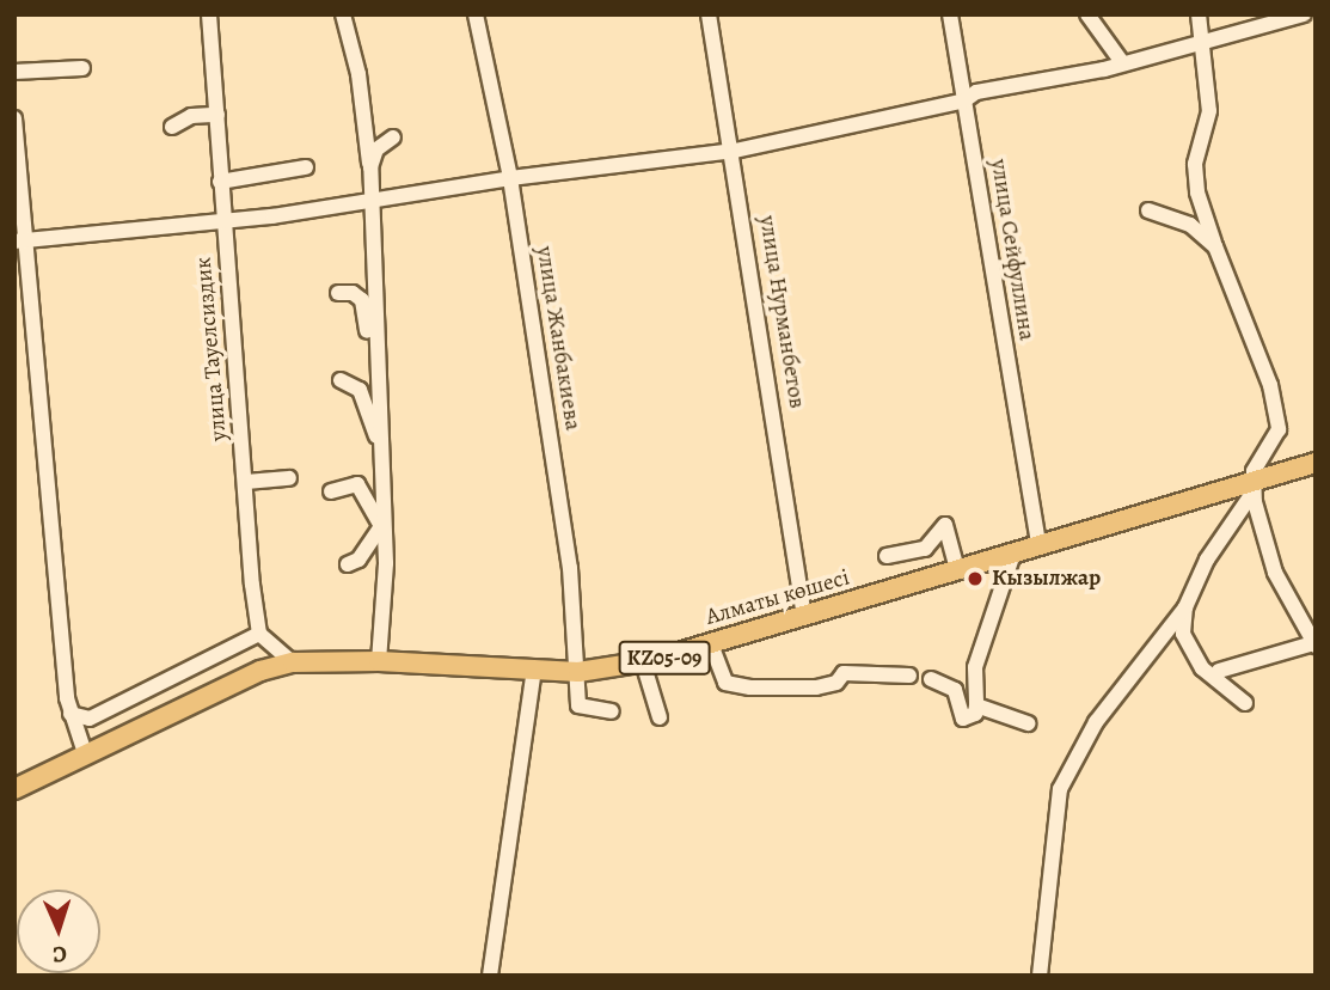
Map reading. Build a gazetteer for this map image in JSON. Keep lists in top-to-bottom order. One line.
{"streets":{"main road":["Алматы көшесі","KZ05-09"],"street":["улица Сейфуллина","улица Нурманбетов","улица Жанбакиева","улица Тауелсиздик"]},"crossings":[["улица Сейфуллина","Алматы көшесі"],["улица Нурманбетов","Алматы көшесі"],["улица Жанбакиева","Алматы көшесі"]],"places":["Кызылжар"],"north":"bottom"}
